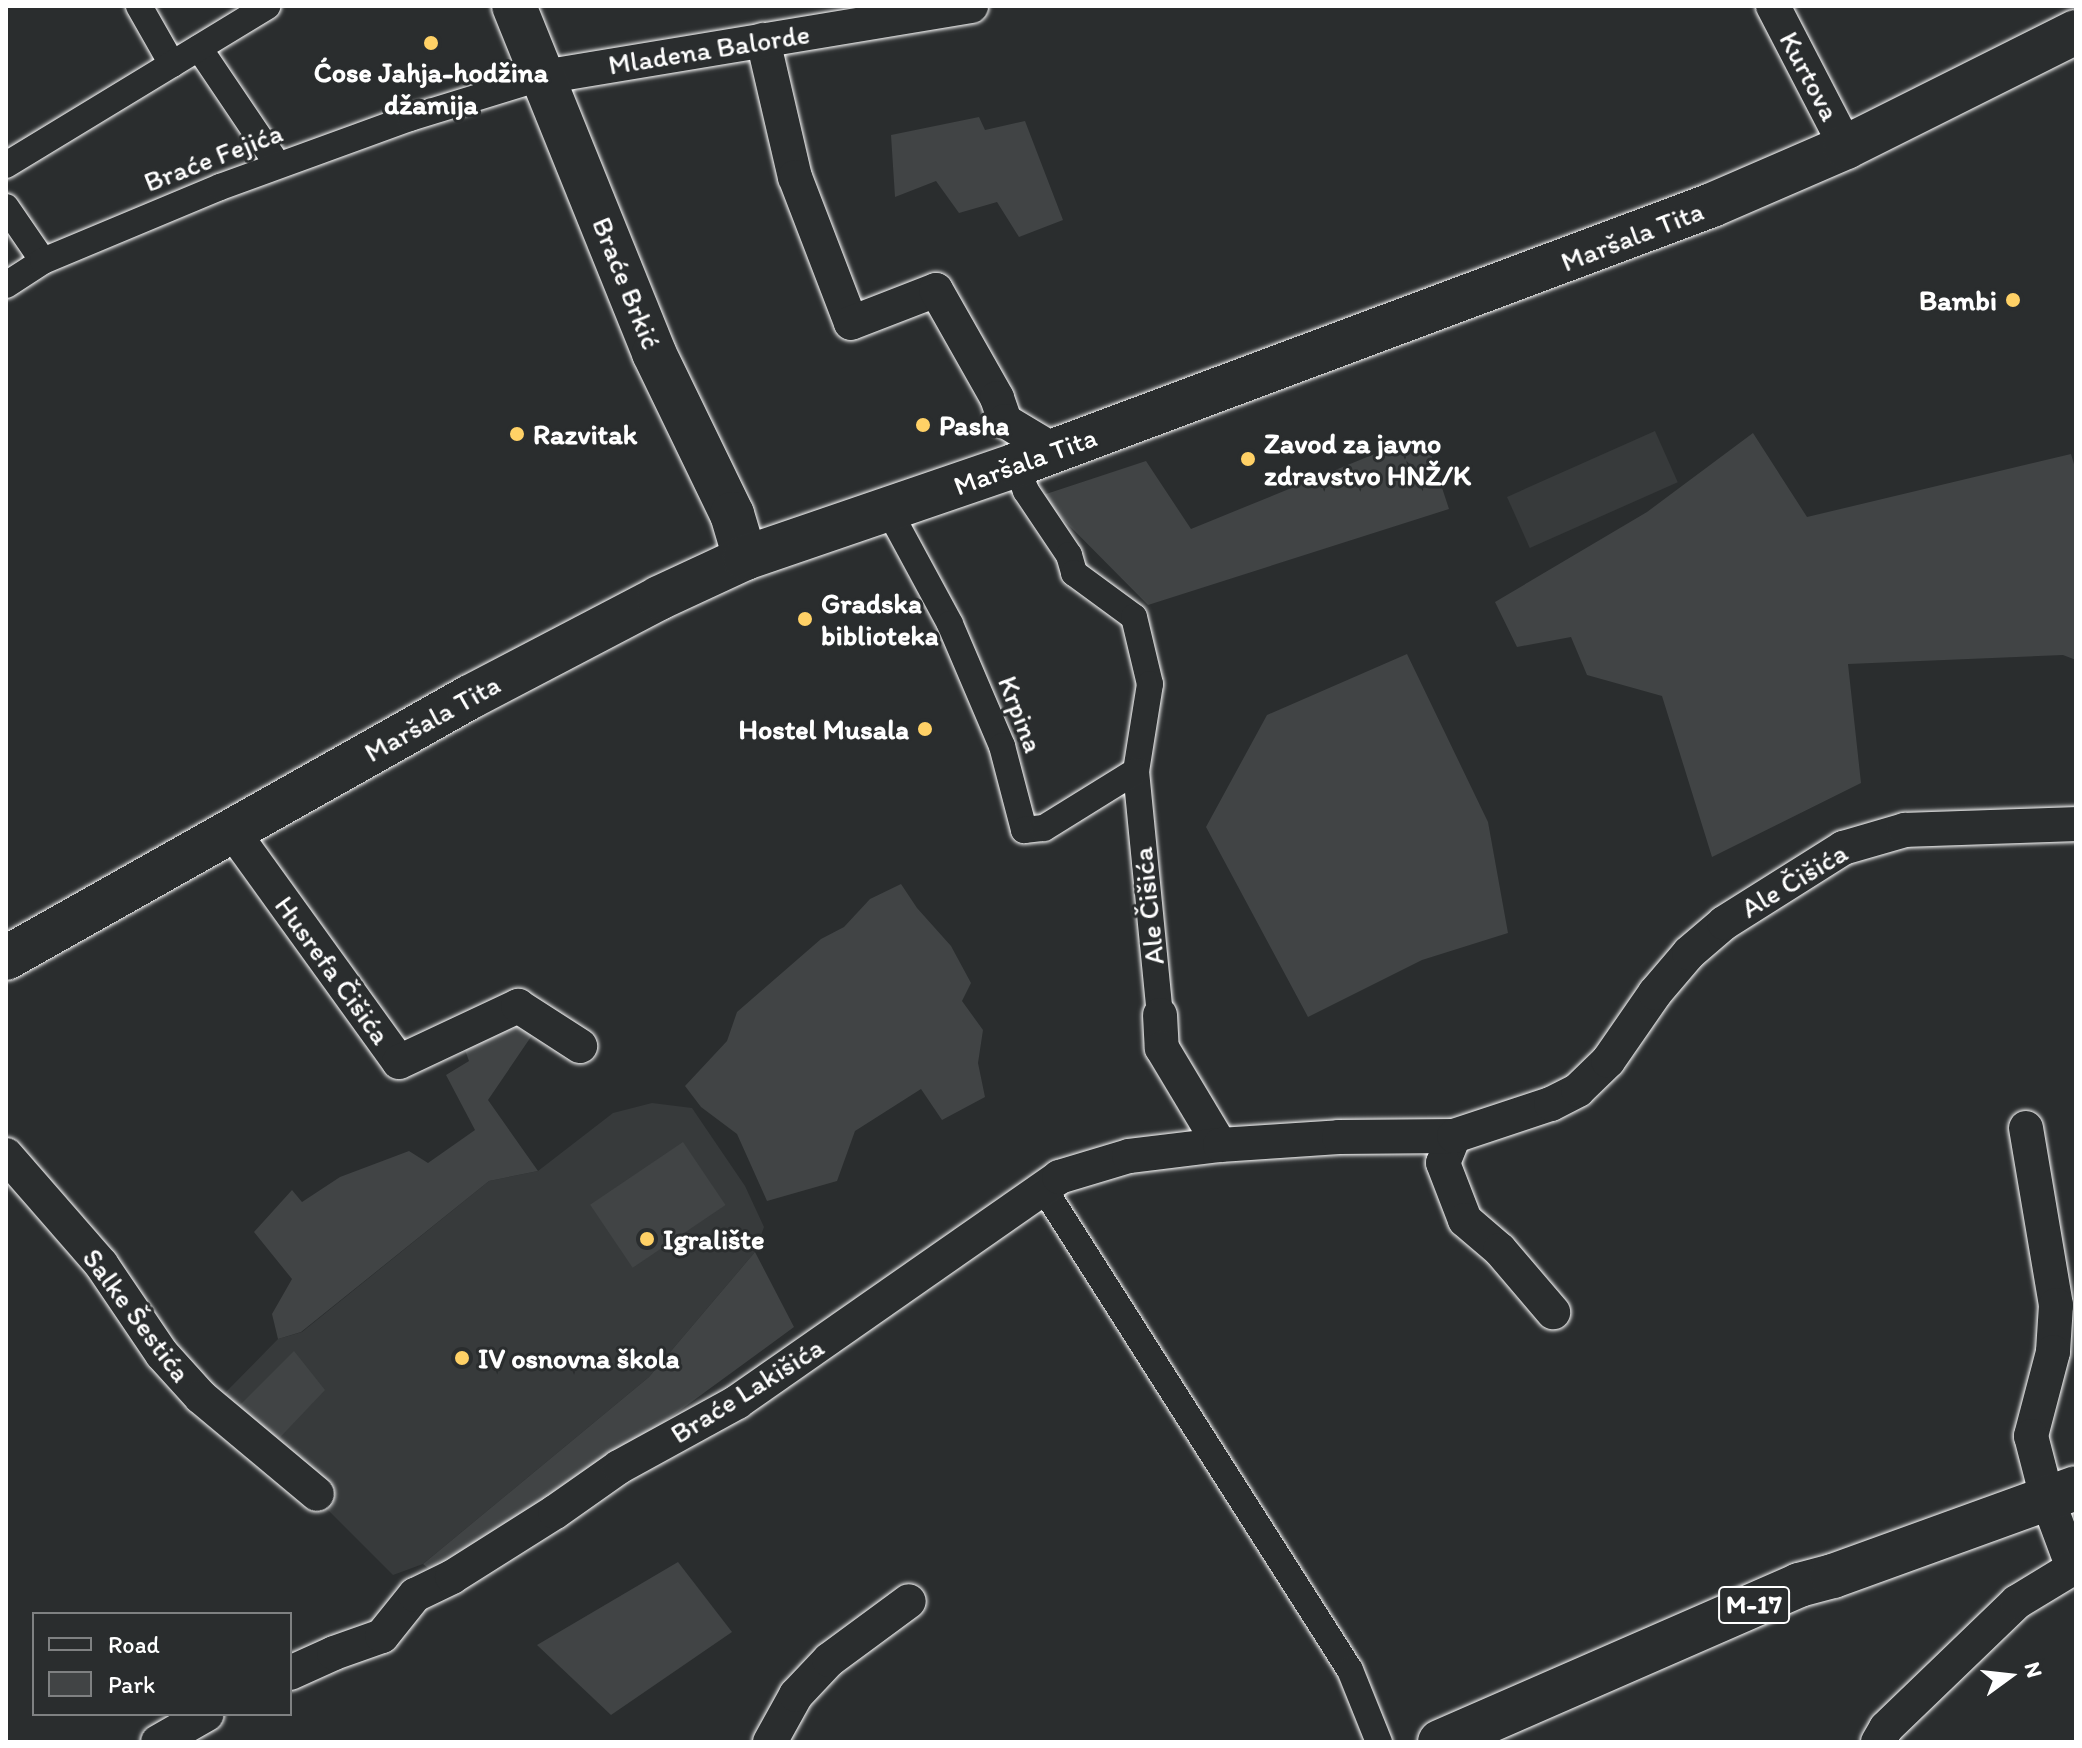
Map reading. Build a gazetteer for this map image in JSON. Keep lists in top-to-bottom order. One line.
{"streets":{"street":["Mladena Balorde","Kurtova","Braće Fejića","Maršala Tita","Braće Brkić","Krpina","Ale Čišića","Husrefa Čišića","Salke Šestića","Braće Lakišića","M-17"]},"crossings":[["Mladena Balorde","Braće Fejića"],["Mladena Balorde","Braće Brkić"],["Kurtova","Maršala Tita"],["Braće Fejića","Braće Brkić"],["Maršala Tita","Braće Brkić"],["Maršala Tita","Krpina"],["Maršala Tita","Ale Čišića"],["Maršala Tita","Husrefa Čišića"],["Krpina","Ale Čišića"],["Ale Čišića","Braće Lakišića"]],"places":["Ćose Jahja-hodžina džamija","Bambi","Pasha","Razvitak","Zavod za javno zdravstvo HNŽ/K","Gradska biblioteka","Hostel Musala","Igralište","IV osnovna škola"],"legend":["Road","Park"],"north":"right"}
